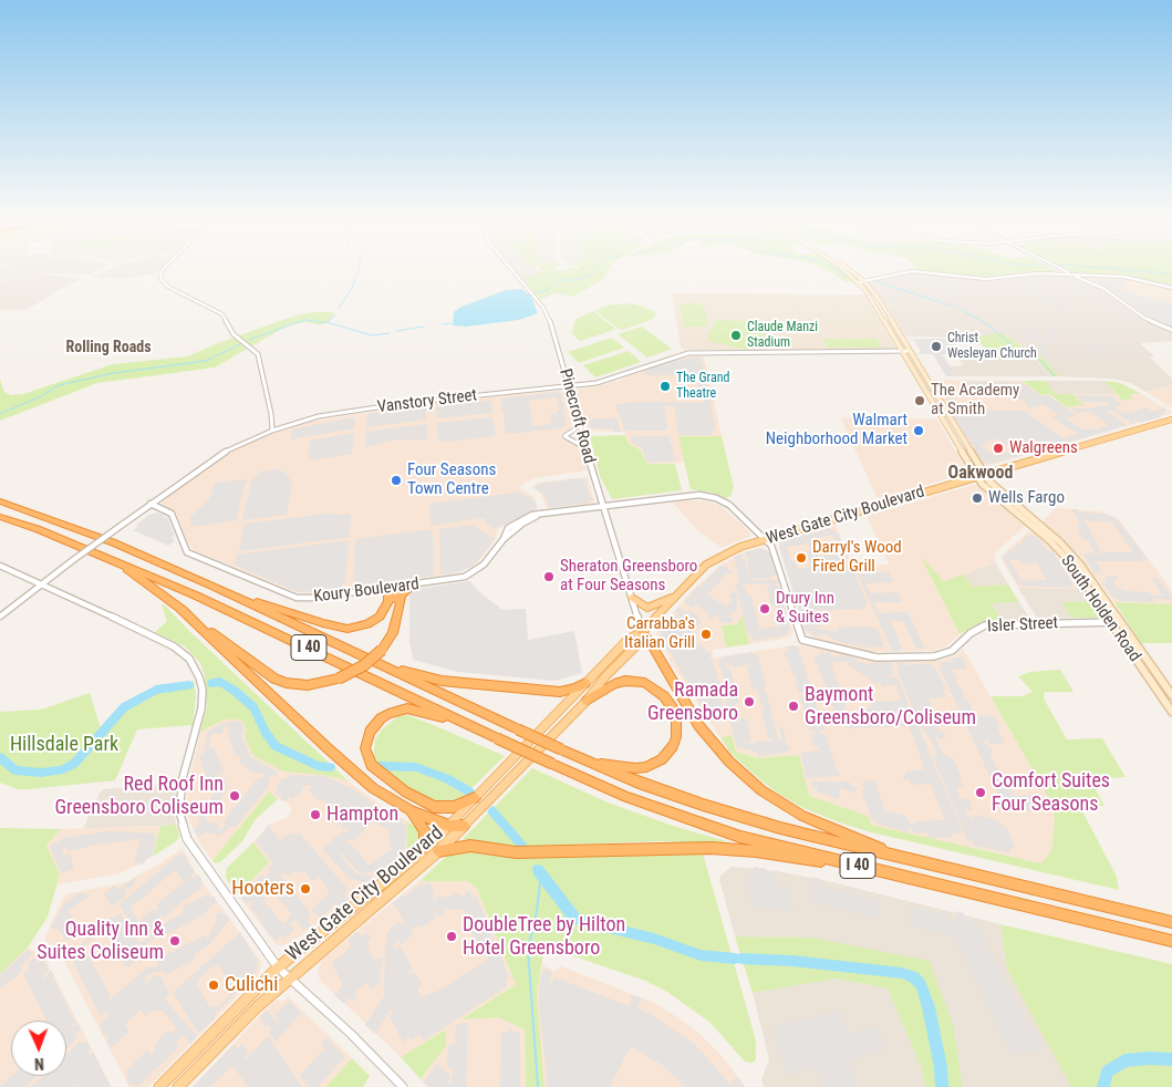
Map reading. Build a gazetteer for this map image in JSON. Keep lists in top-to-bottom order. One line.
{"streets":{"highway":["I 40"],"main road":["West Gate City Boulevard","South Holden Road"],"street":["Vanstory Street","Pinecroft Road","Koury Boulevard","Isler Street"]},"crossings":[["Vanstory Street","Pinecroft Road"],["Vanstory Street","Koury Boulevard"],["Vanstory Street","South Holden Road"],["Pinecroft Road","West Gate City Boulevard"],["Pinecroft Road","Koury Boulevard"],["West Gate City Boulevard","Koury Boulevard"],["West Gate City Boulevard","South Holden Road"],["Koury Boulevard","Isler Street"],["South Holden Road","Isler Street"]],"districts":["Rolling Roads","Oakwood"],"parks":["Hillsdale Park"],"places":["Claude Manzi Stadium","Christ Wesleyan Church","The Grand Theatre","The Academy at Smith","Walmart Neighborhood Market","Walgreens","Four Seasons Town Centre","Wells Fargo","Darryl's Wood Fired Grill","Sheraton Greensboro at Four Seasons","Drury Inn & Suites","Carrabba's Italian Grill","Ramada Greensboro","Baymont Greensboro/Coliseum","Comfort Suites Four Seasons","Red Roof Inn Greensboro Coliseum","Hampton","Hooters","DoubleTree by Hilton Hotel Greensboro","Quality Inn & Suites Coliseum","Culichi"],"north":"bottom"}
